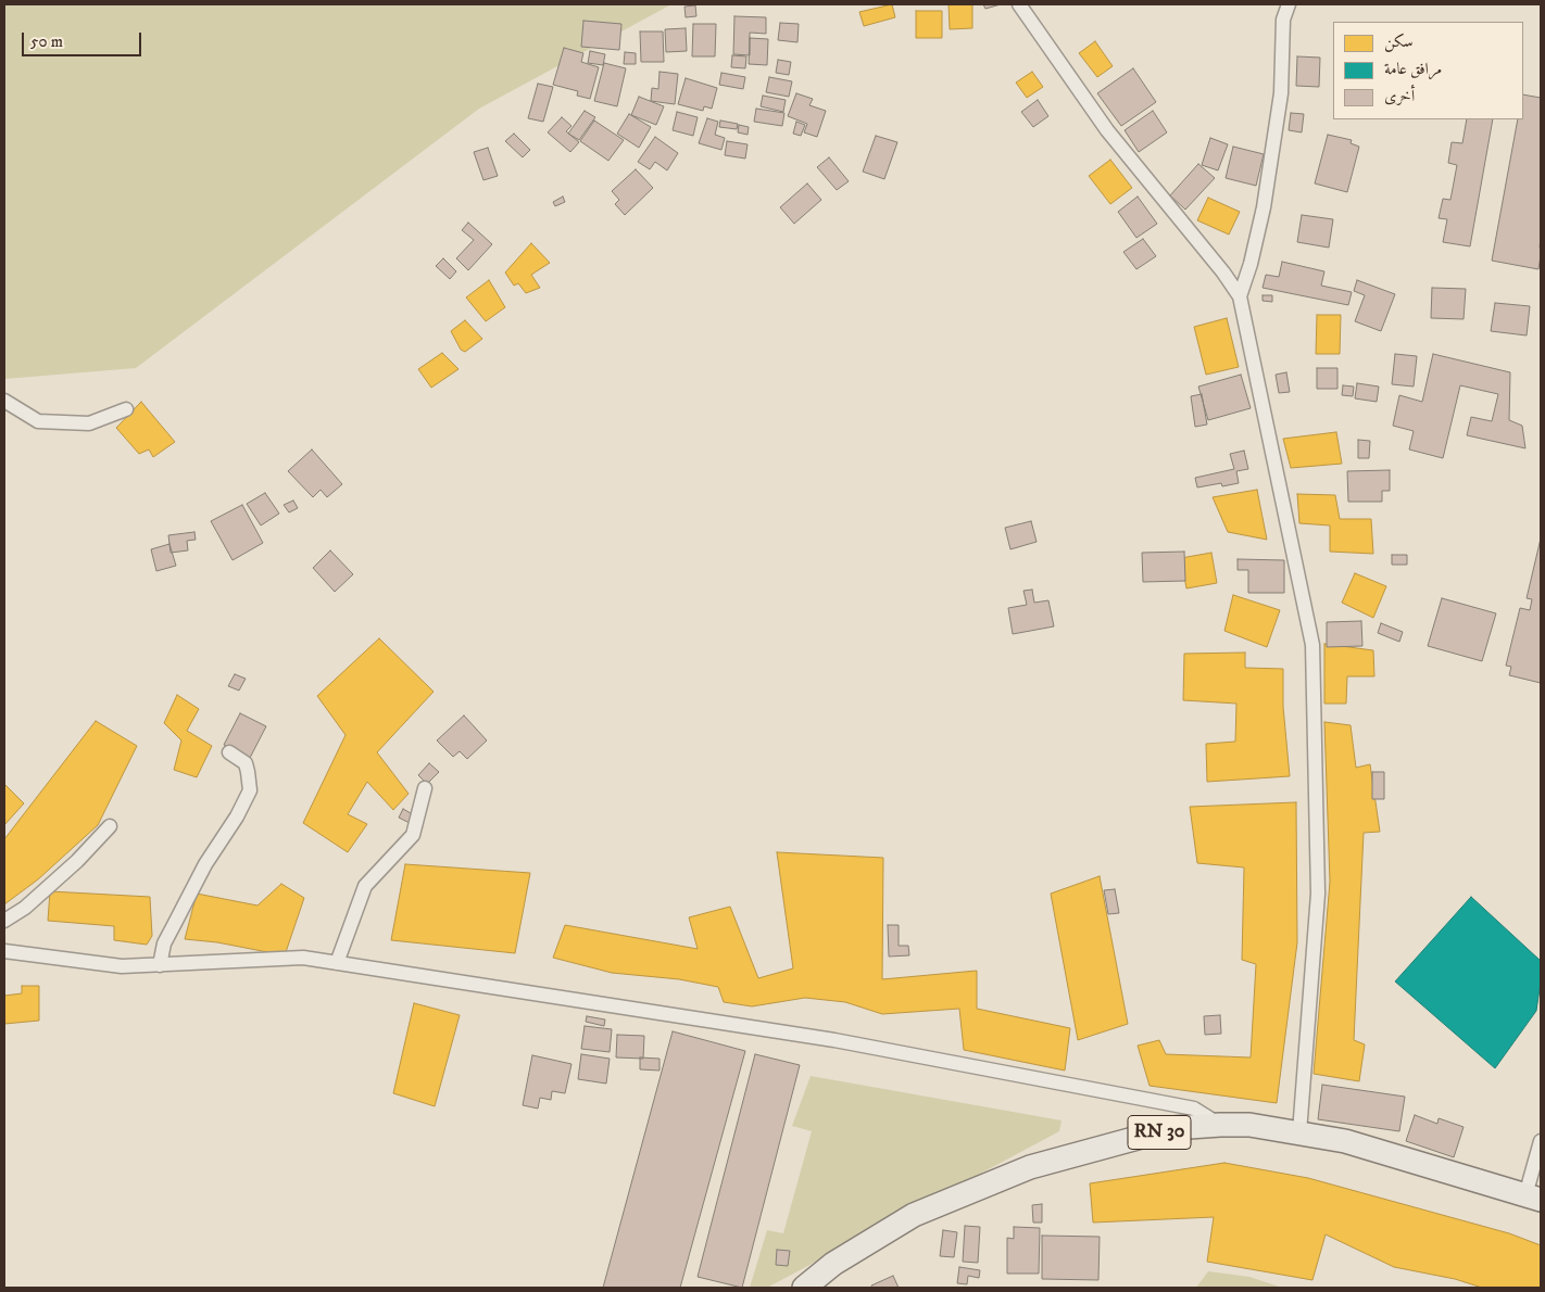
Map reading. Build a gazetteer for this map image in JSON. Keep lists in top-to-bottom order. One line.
{"streets":{"main road":["RN 30"]},"legend":["سكن","مرافق عامة","أخرى"],"scale_bar":"50 m"}
